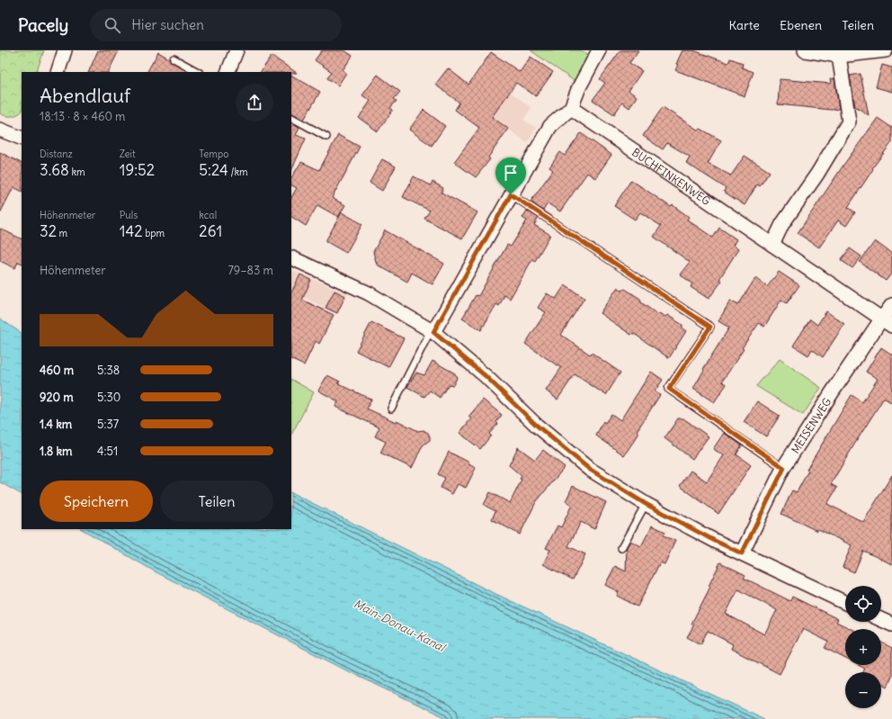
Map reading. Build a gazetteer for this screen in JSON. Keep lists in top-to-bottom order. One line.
{"streets":{"street":["BUCHFINKENWEG","MEISENWEG"]},"crossings":[["BUCHFINKENWEG","MEISENWEG"]],"water":["Main-Donau-Kanal"],"page":{"header":"Pacely","search":"Hier suchen","nav":["Karte","Ebenen","Teilen"],"heading":["Abendlauf","18:13 · 8 × 460 m"],"stats":[["Distanz","3.68 km"],["Zeit","19:52"],["Tempo","5:24 /km"],["Höhenmeter","32 m"],["Puls","142 bpm"],["kcal","261"]],"chart":["Höhenmeter","79–83 m"],"list":[{"name":"460 m","note":"5:38"},{"name":"920 m","note":"5:30"},{"name":"1.4 km","note":"5:37"},{"name":"1.8 km","note":"4:51"}],"buttons":["Speichern","Teilen"],"map_buttons":["+","−"]}}
